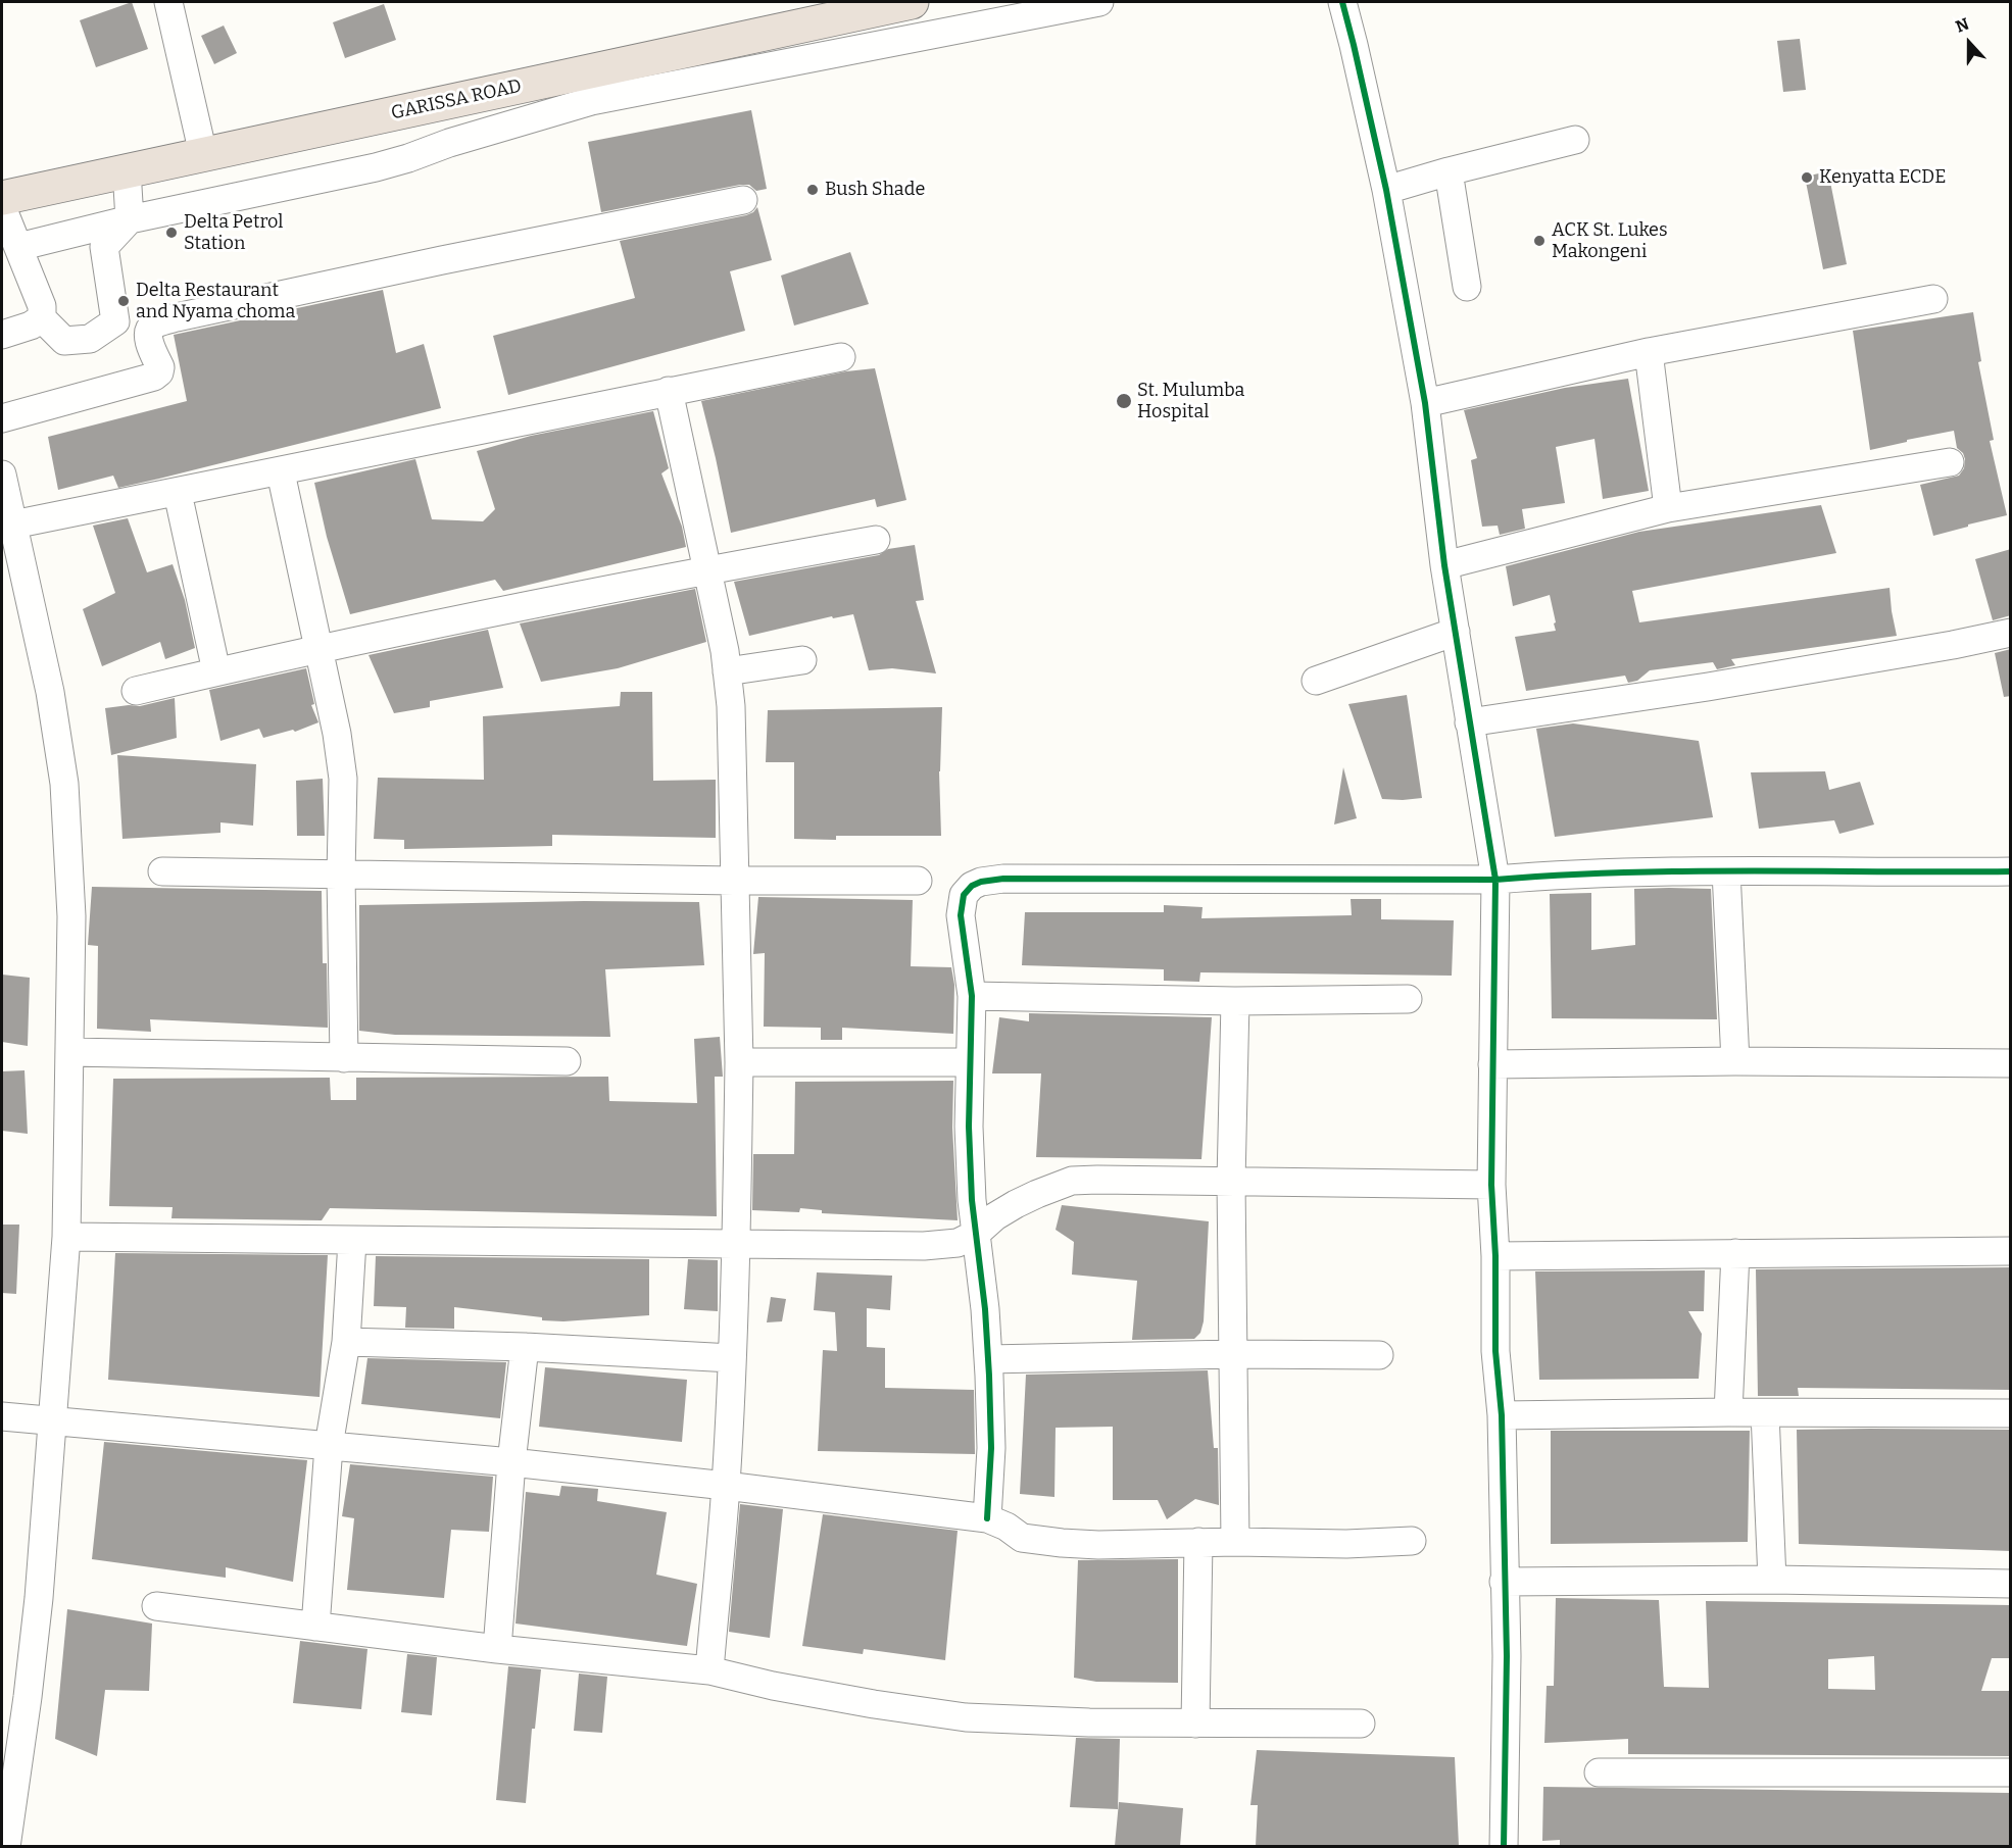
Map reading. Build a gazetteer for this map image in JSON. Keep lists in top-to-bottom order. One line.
{"streets":{"highway":["GARISSA ROAD"]},"places":["Kenyatta ECDE","Bush Shade","Delta Petrol Station","ACK St. Lukes Makongeni","Delta Restaurant and Nyama choma","St. Mulumba Hospital"],"north":"top"}
